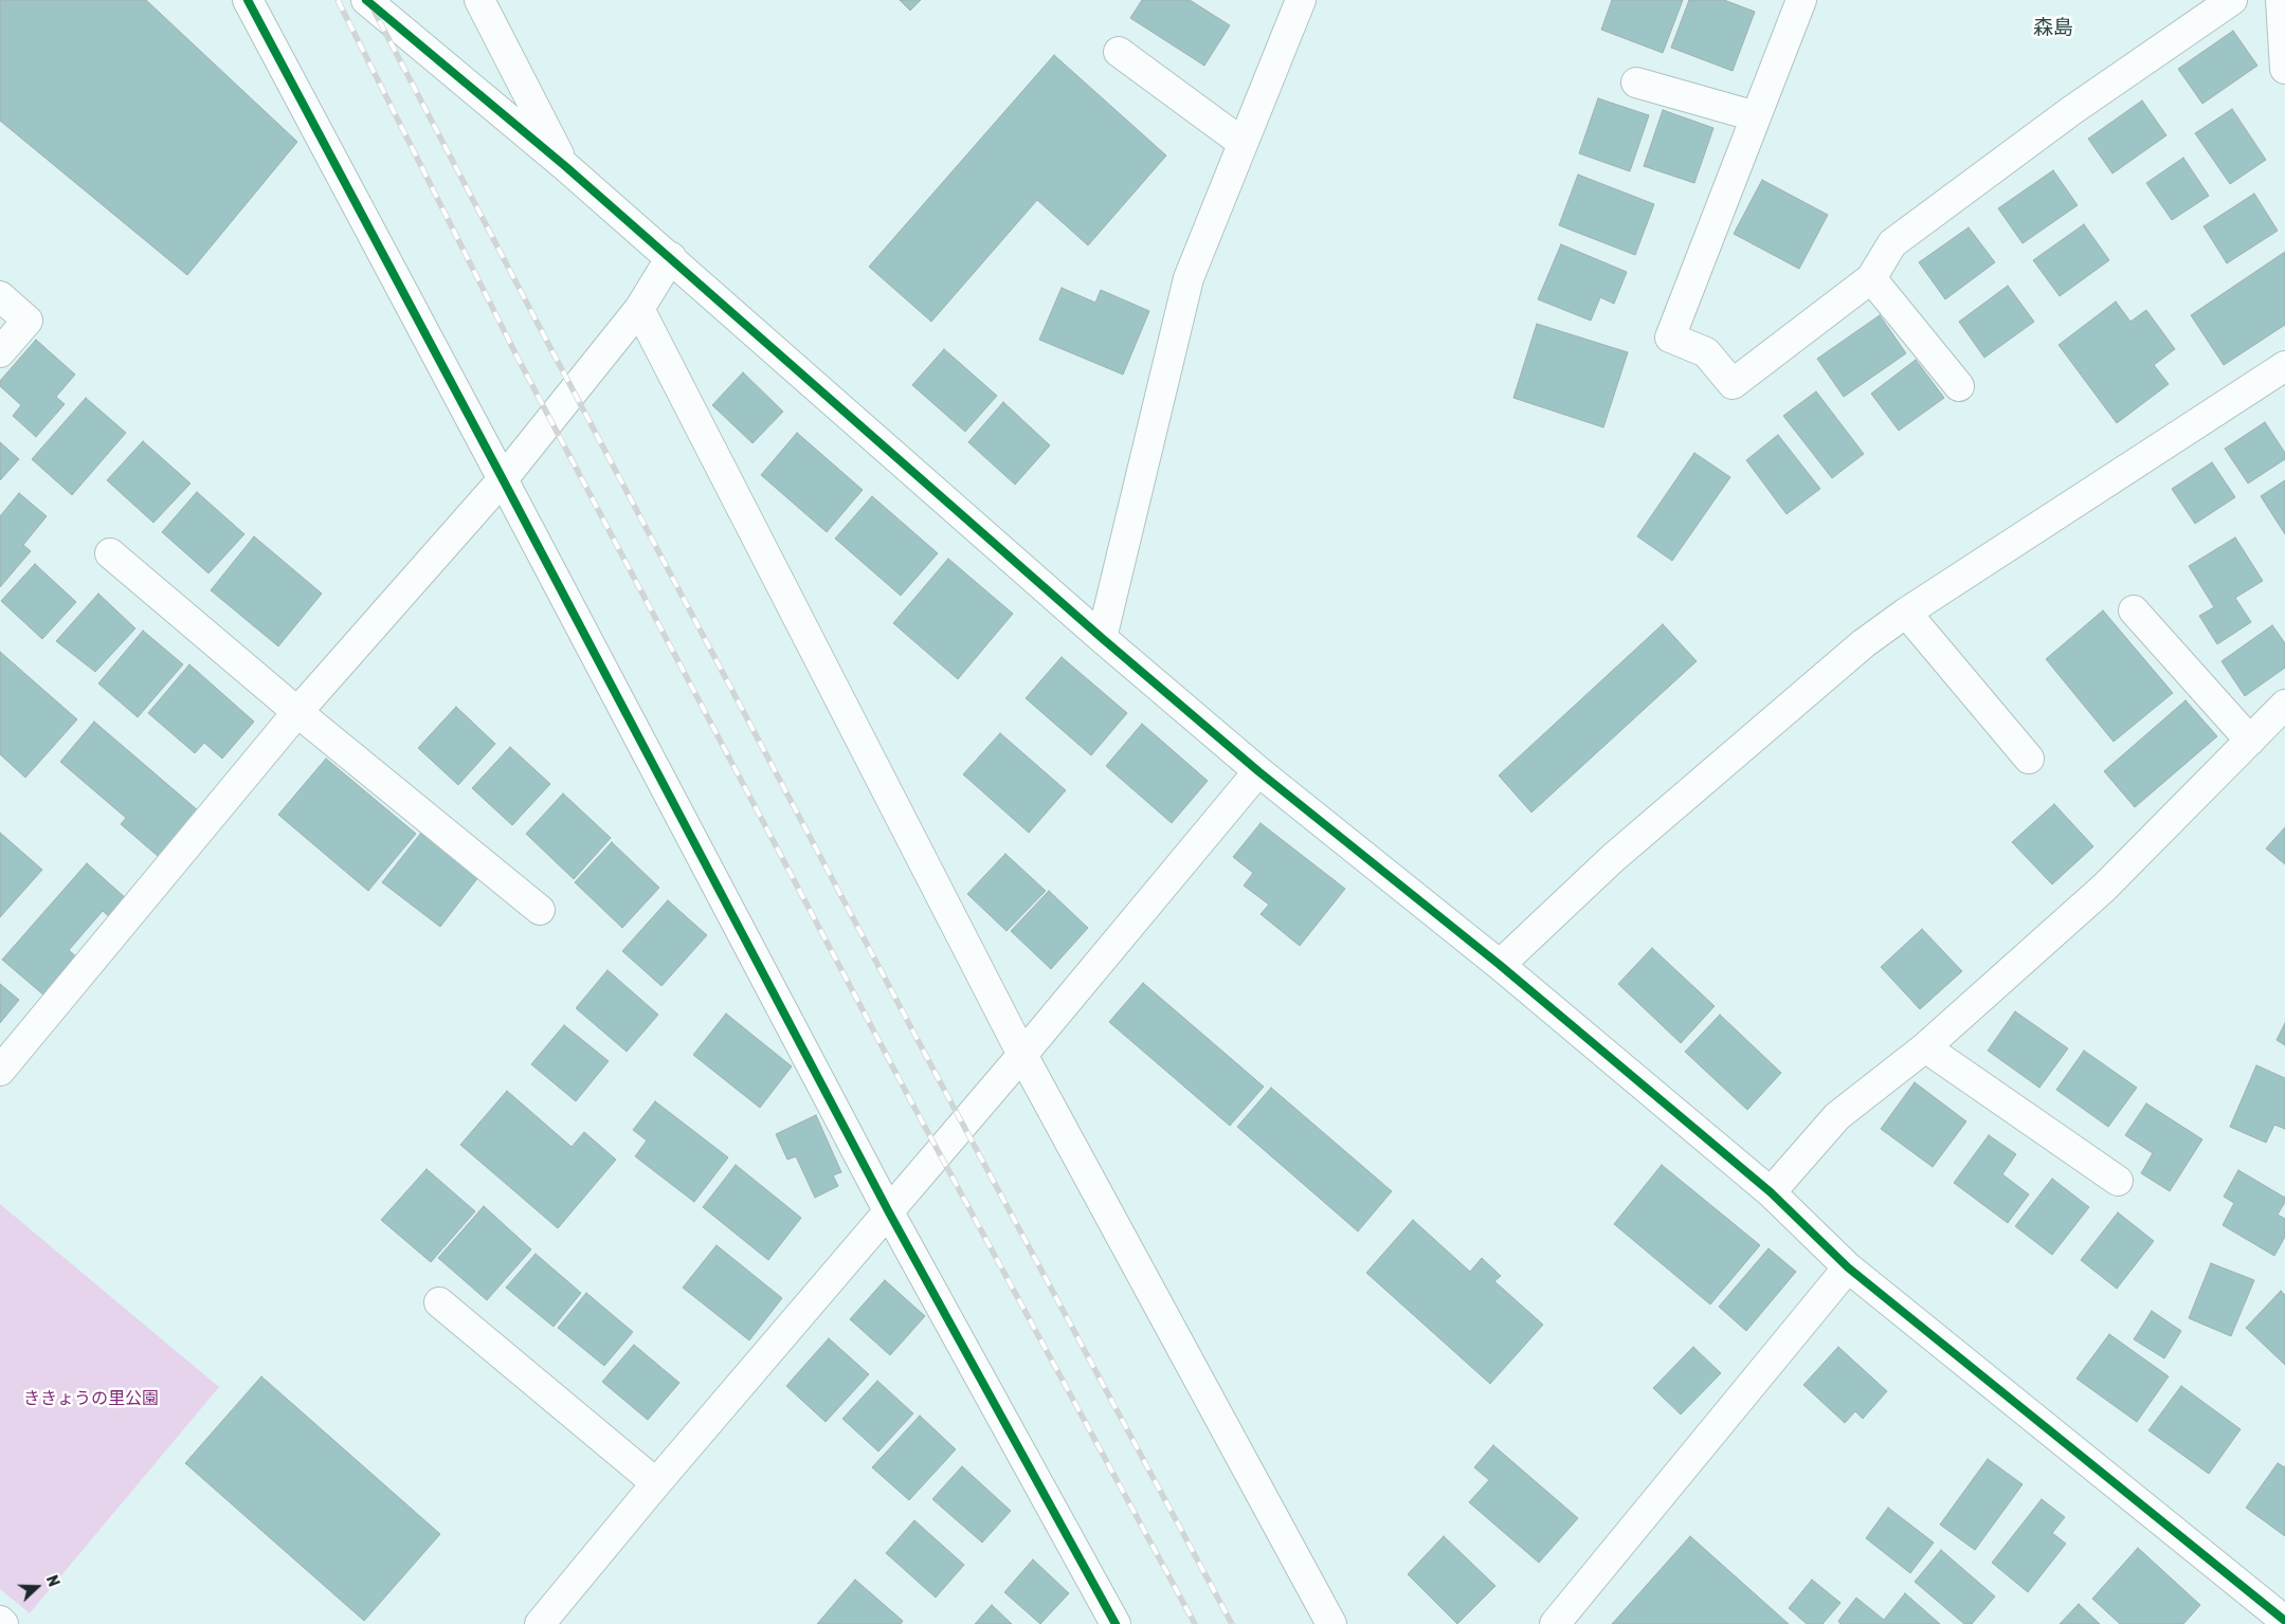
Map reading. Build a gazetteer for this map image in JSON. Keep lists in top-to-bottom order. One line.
{"districts":["森島"],"parks":["ききょうの里公園"],"north":"right"}
